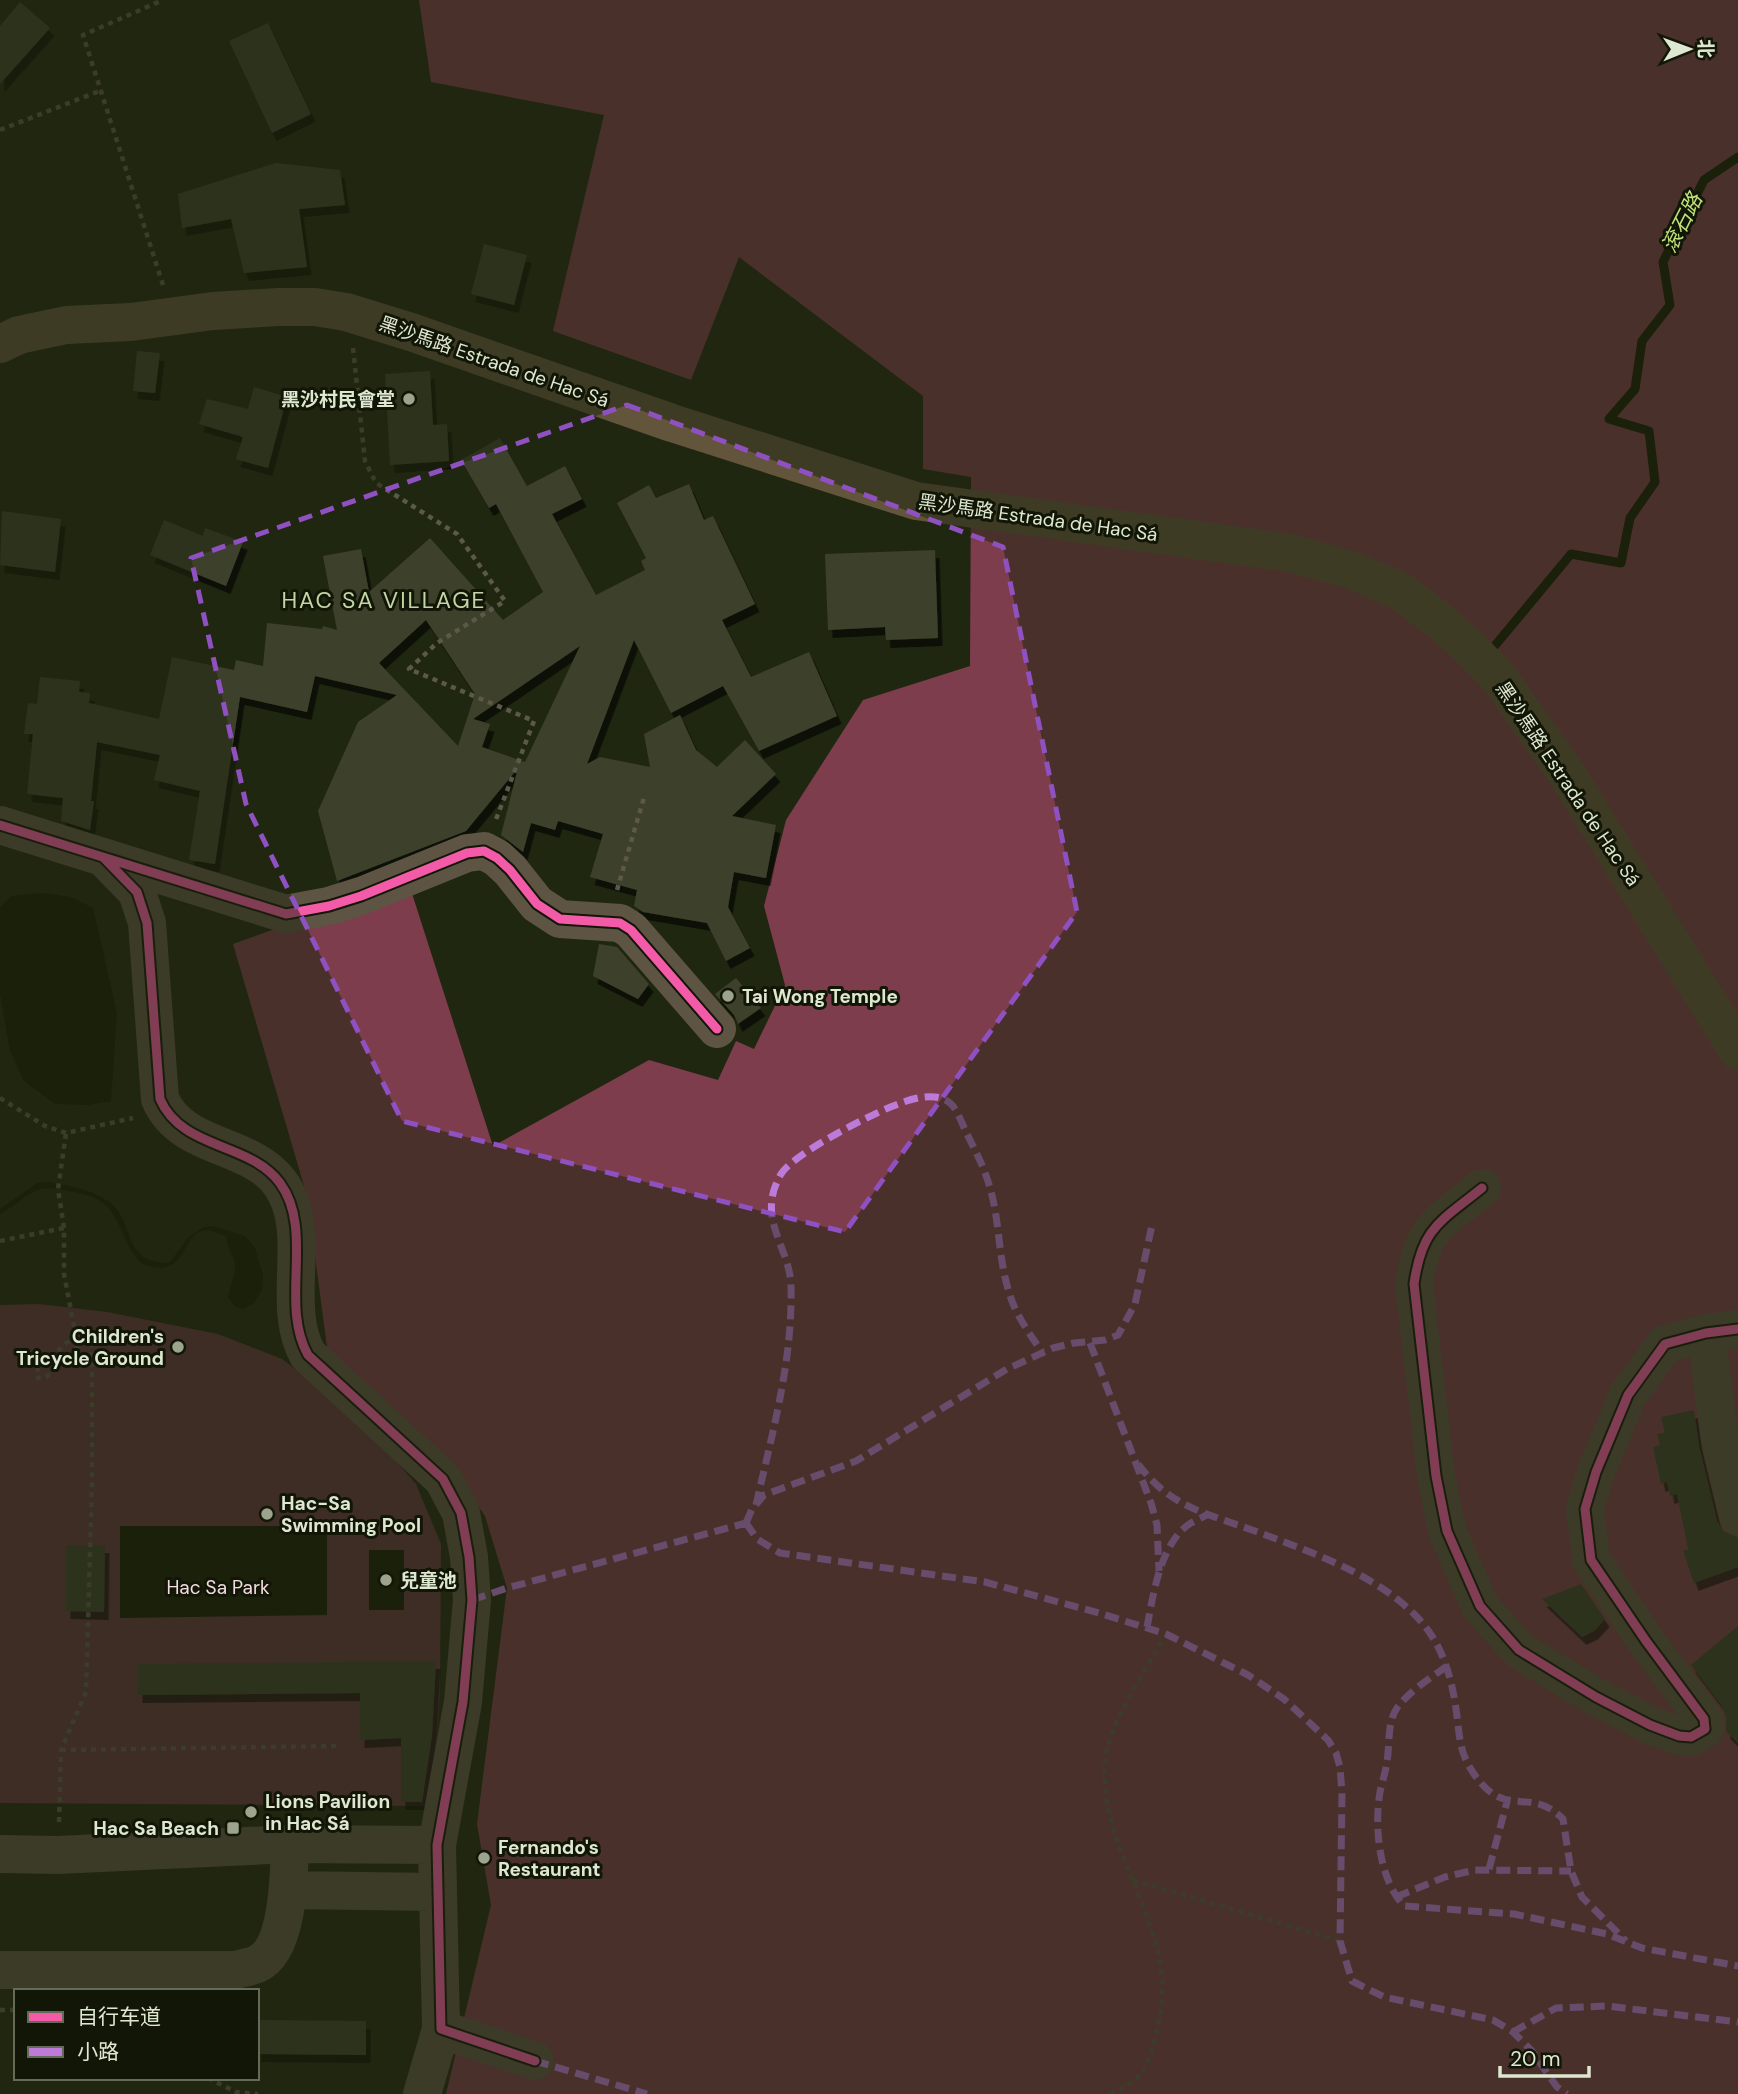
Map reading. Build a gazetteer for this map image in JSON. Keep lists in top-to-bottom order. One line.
{"streets":{"main road":["黑沙馬路 Estrada de Hac Sá"]},"districts":["HAC SA VILLAGE"],"water":["滾石路"],"parks":["Hac Sa Park"],"places":{"other":["黑沙村民會堂","Tai Wong Temple","Children's Tricycle Ground","Hac-Sa Swimming Pool","兒童池","Lions Pavilion in Hac Sá","Fernando's Restaurant"],"transit":["Hac Sa Beach"]},"legend":["自行车道","小路"],"scale_bar":"20 m","north":"right"}
